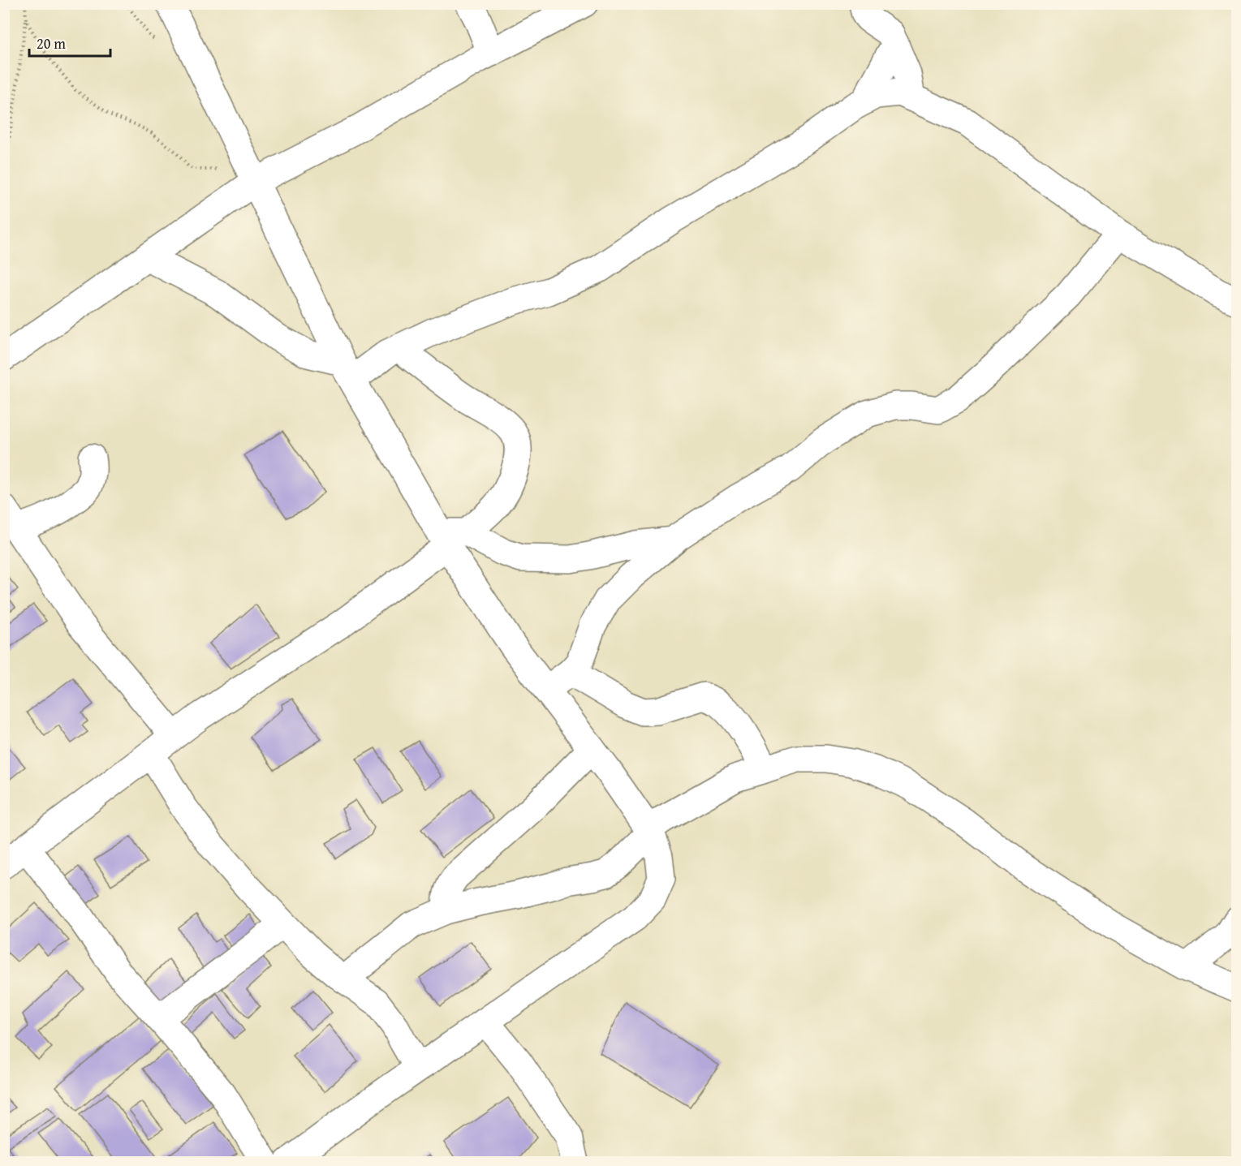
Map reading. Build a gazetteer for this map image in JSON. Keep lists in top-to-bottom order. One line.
{"scale_bar":"20 m"}
